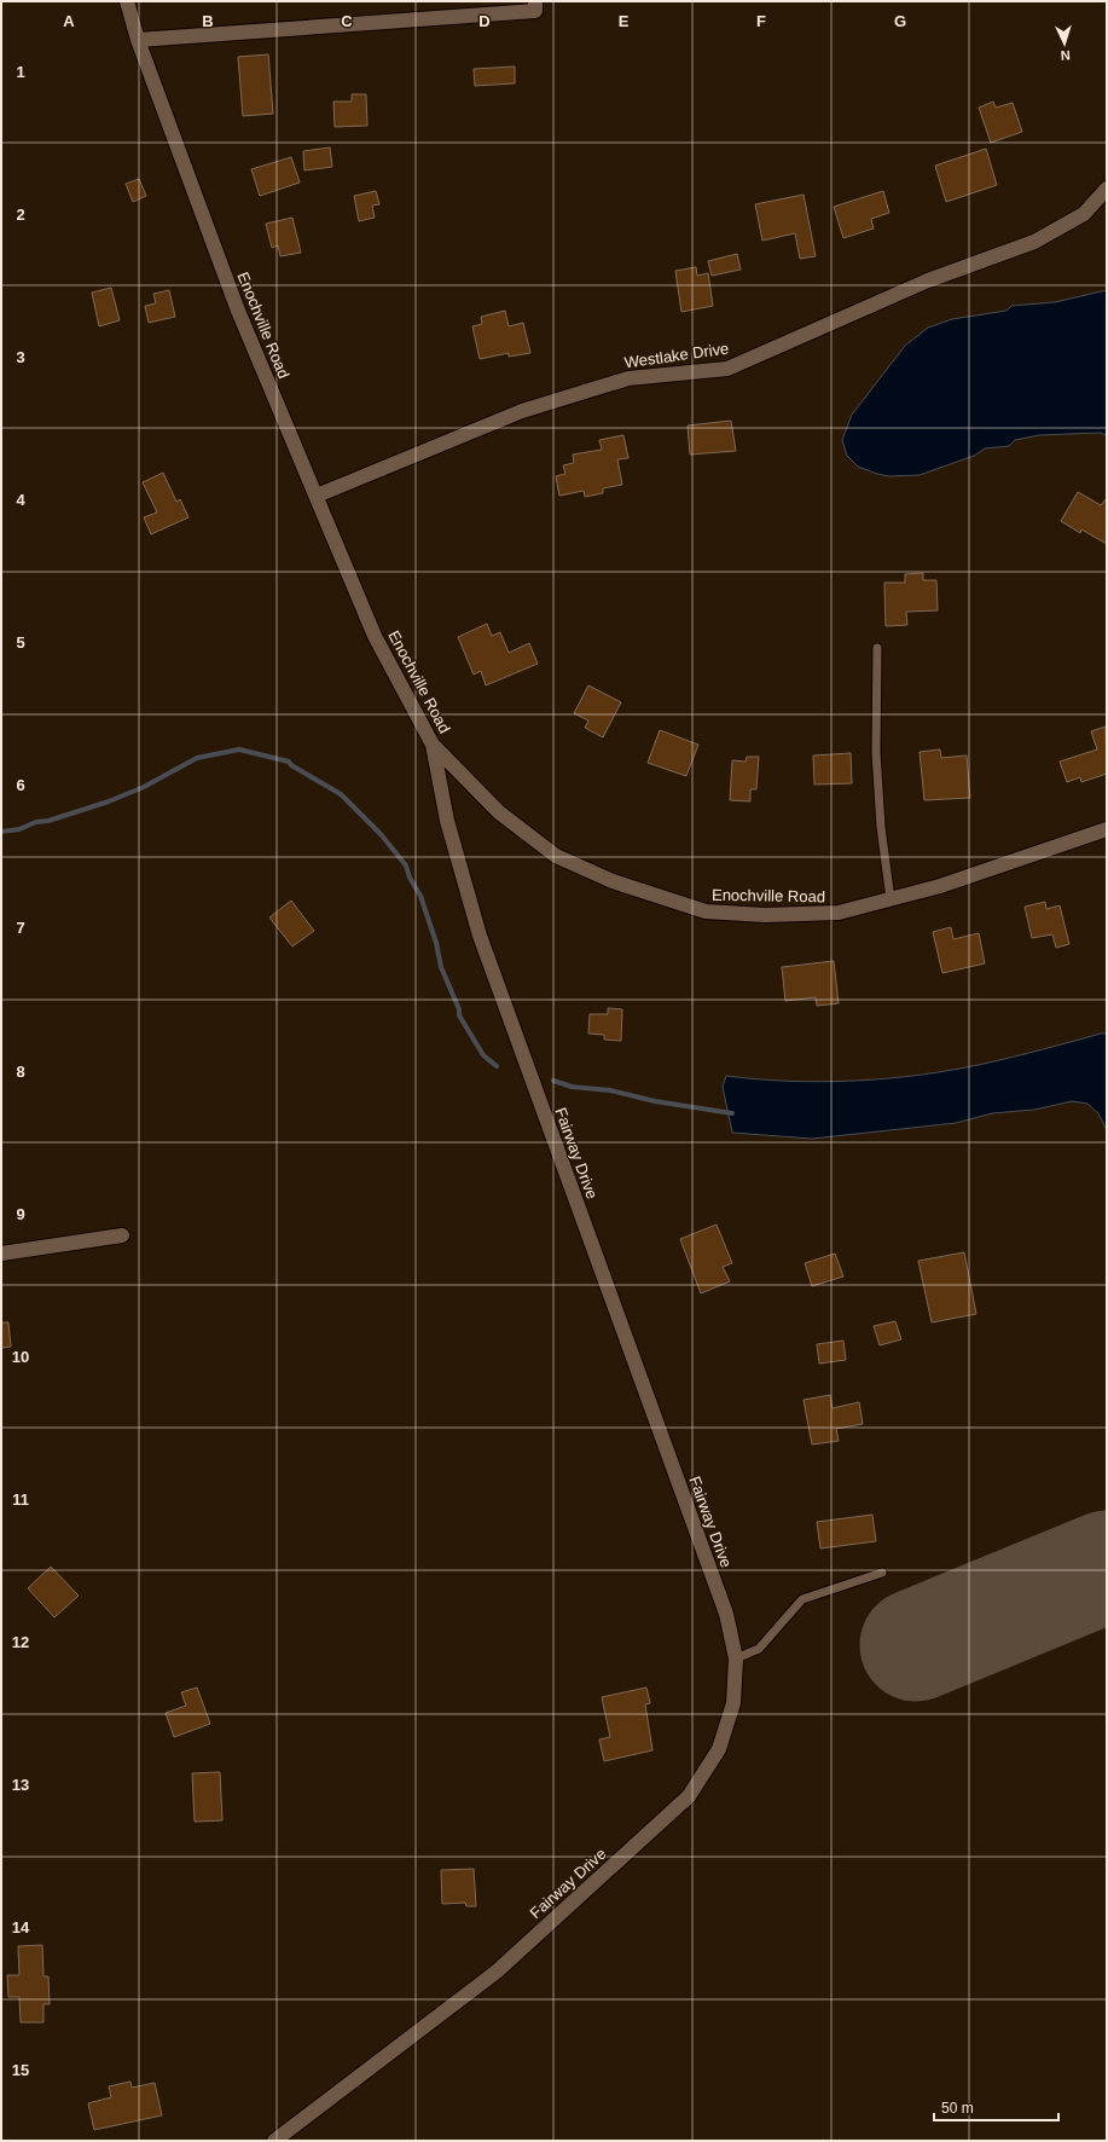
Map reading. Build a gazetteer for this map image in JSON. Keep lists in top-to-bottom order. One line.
{"streets":{"street":["Enochville Road","Westlake Drive","Fairway Drive"]},"crossings":[["Enochville Road","Westlake Drive"],["Enochville Road","Fairway Drive"]],"scale_bar":"50 m","north":"bottom","grid":{"columns":["A","B","C","D","E","F","G"],"rows":["1","2","3","4","5","6","7","8","9","10","11","12","13","14","15"]}}
